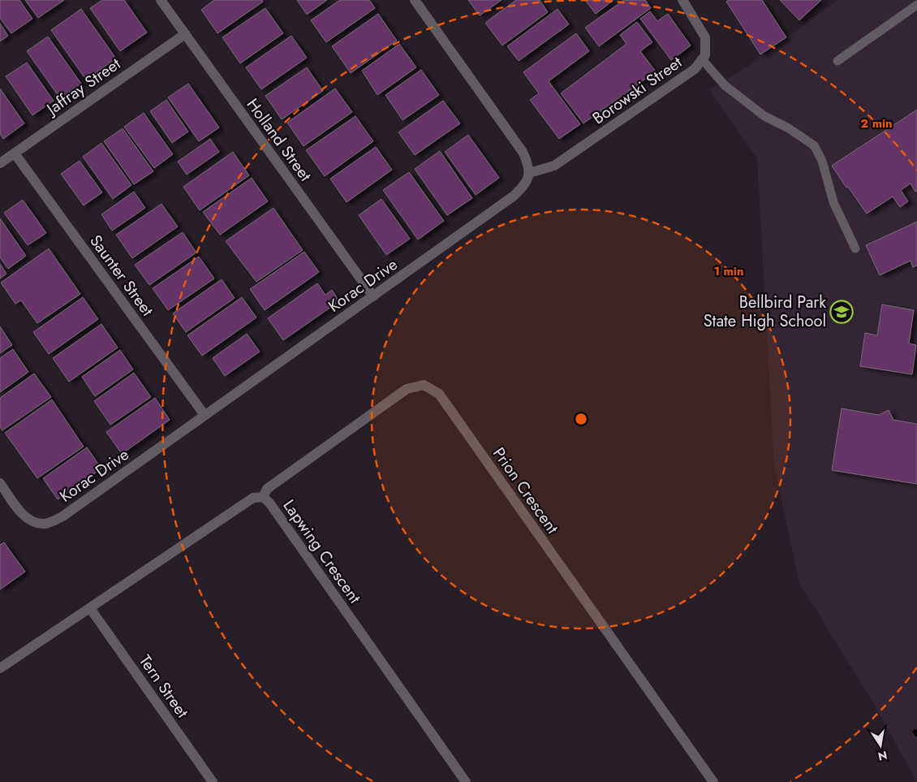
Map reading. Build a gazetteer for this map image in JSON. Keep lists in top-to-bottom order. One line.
{"streets":{"street":["Jaffray Street","Borowski Street","Holland Street","Saunter Street","Korac Drive","Prion Crescent","Lapwing Crescent","Tern Street"]},"crossings":[["Jaffray Street","Holland Street"],["Jaffray Street","Saunter Street"],["Borowski Street","Korac Drive"],["Holland Street","Korac Drive"],["Saunter Street","Korac Drive"],["Prion Crescent","Lapwing Crescent"],["Lapwing Crescent","Tern Street"]],"places":{"school or university":["Bellbird Park State High School"]},"north":"bottom","rings":["2 min","1 min"]}
